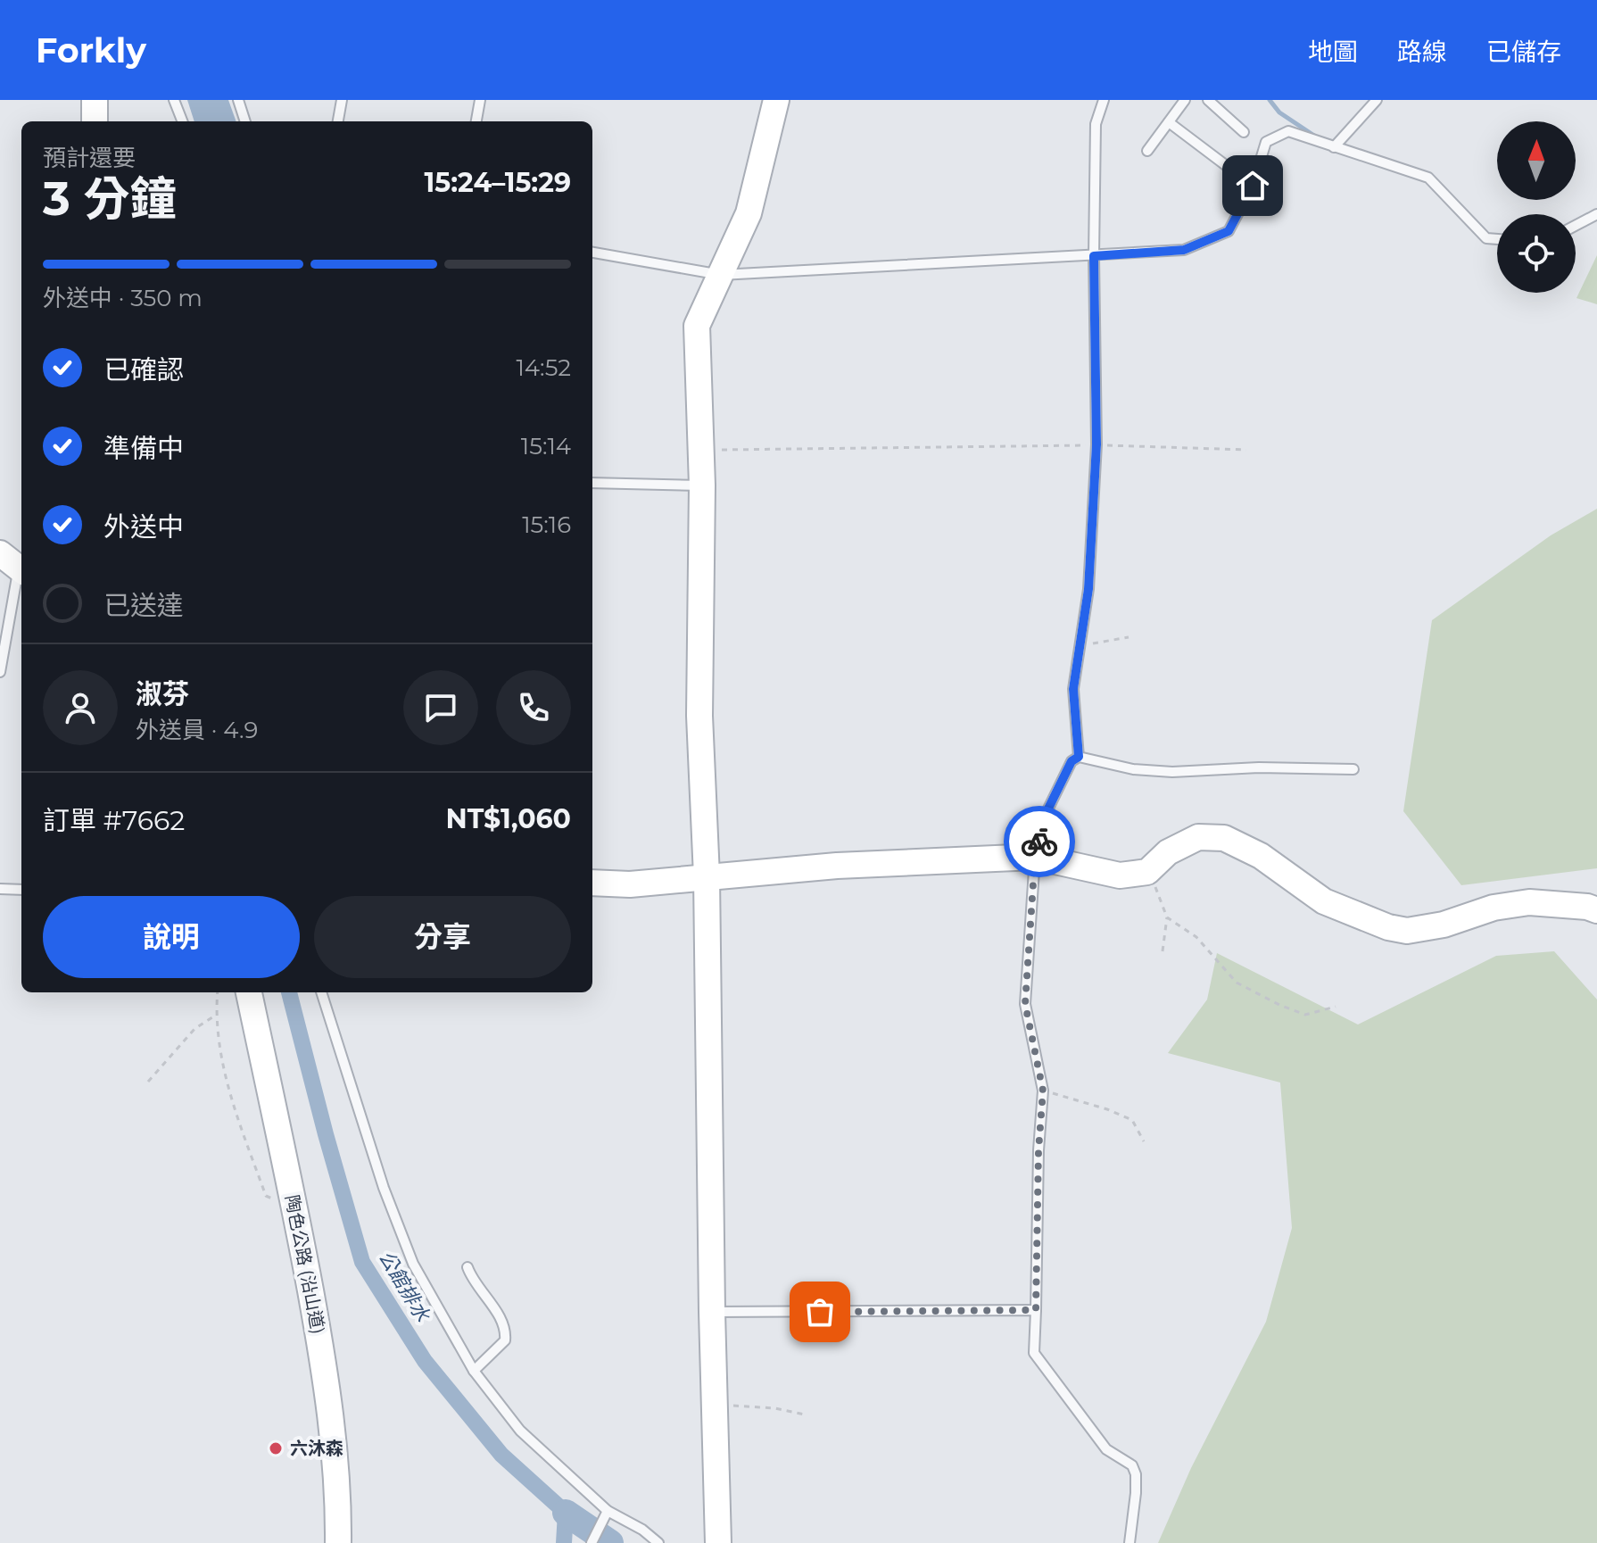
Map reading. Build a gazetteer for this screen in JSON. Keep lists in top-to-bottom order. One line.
{"streets":{"street":["陶色公路 (沿山道)"]},"water":["公館排水"],"places":["六沐森"],"north":"top","page":{"header":"Forkly","nav":["地圖","路線","已儲存"],"heading":["3 分鐘","預計還要","15:24–15:29"],"panel":["淑芬","外送員 · 4.9","訂單 #7662","NT$1,060"],"bar":"外送中 · 350 m","list":[["已確認","14:52"],["準備中","15:14"],["外送中","15:16"],"已送達"],"buttons":["說明","分享"]}}
